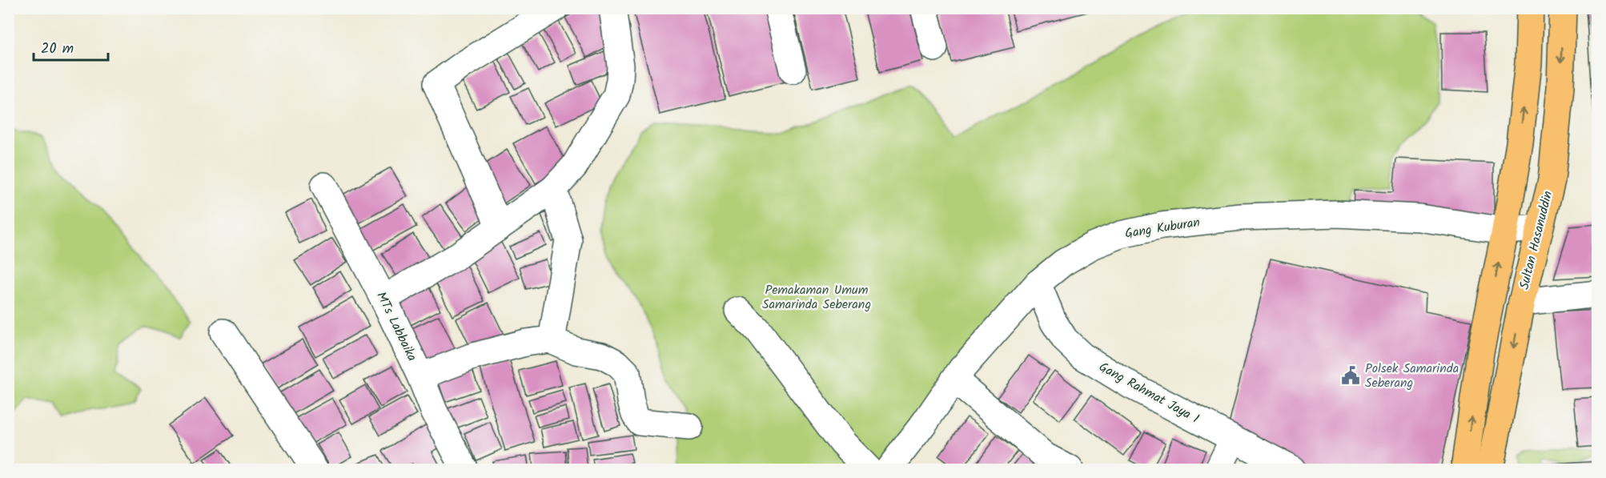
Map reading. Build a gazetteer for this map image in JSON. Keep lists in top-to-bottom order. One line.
{"streets":{"main road":["Sultan Hasanuddin"],"street":["Gang Kuburan","MTs Labbaika","Gang Rahmat Jaya 1"]},"crossings":[["Gang Kuburan","Sultan Hasanuddin"],["Gang Kuburan","Gang Rahmat Jaya 1"]],"parks":["Pemakaman Umum Samarinda Seberang"],"places":{"public building":["Polsek Samarinda Seberang"]},"scale_bar":"20 m"}
